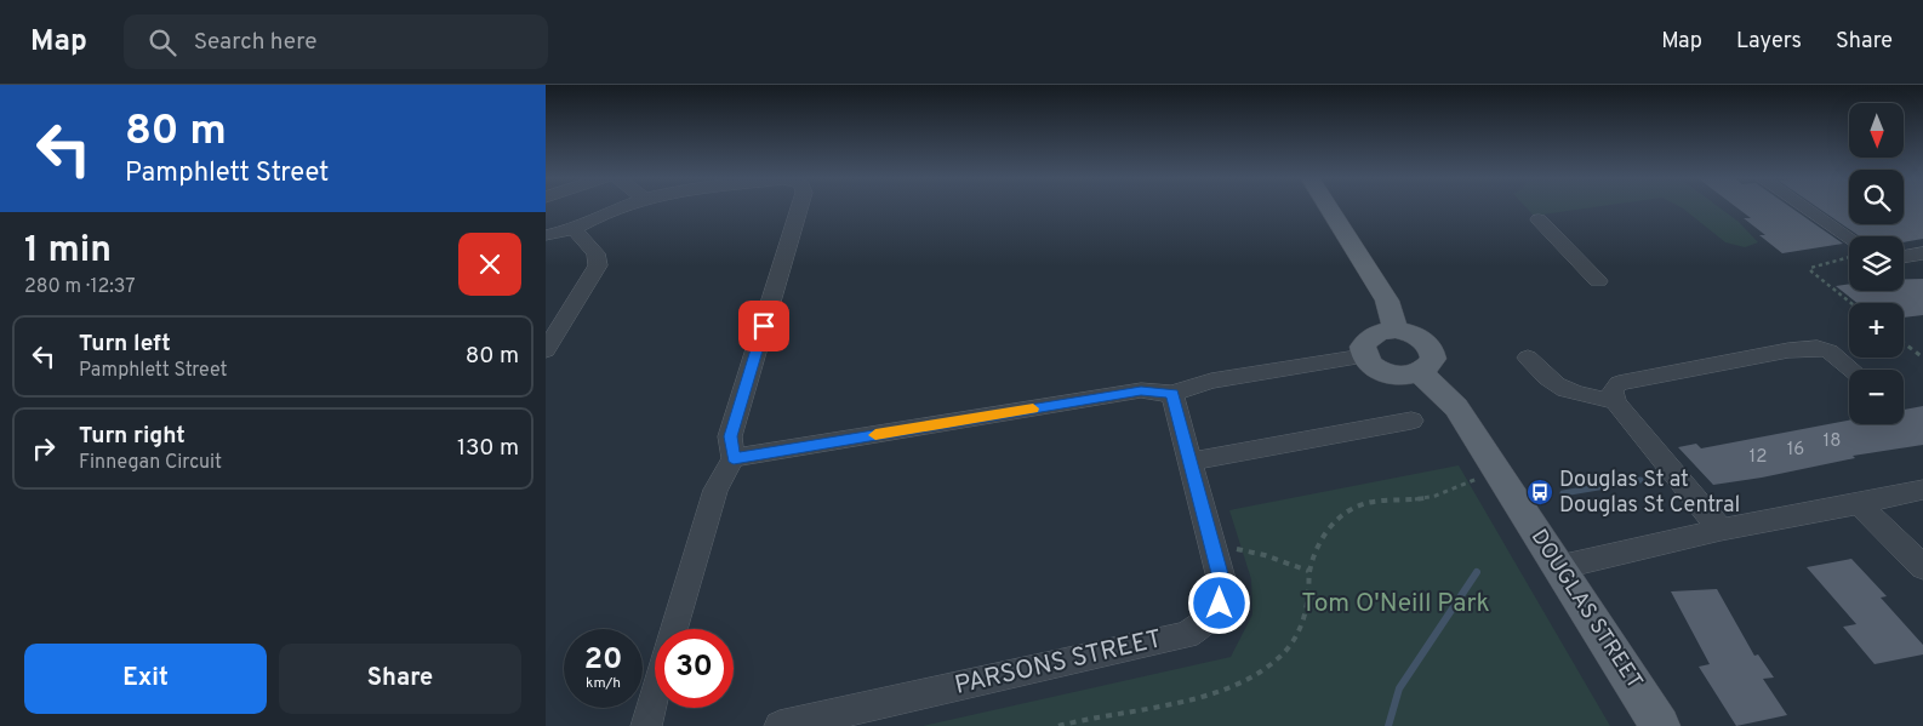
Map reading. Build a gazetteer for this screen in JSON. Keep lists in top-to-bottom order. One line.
{"streets":{"main road":["DOUGLAS STREET"],"street":["PARSONS STREET"]},"parks":["Tom O'Neill Park"],"places":{"bus stop":["Douglas St at Douglas St Central"]},"house_numbers":["18","16","12"],"north":"bottom","page":{"header":"Map","search":"Search here","nav":["Map","Layers","Share"],"turn":["80 m","Pamphlett Street"],"map_buttons":["+","−"],"heading":["1 min","280 m · 12:37"],"list":[{"name":"Turn left","note":"Pamphlett Street","value":"80 m"},{"name":"Turn right","note":"Finnegan Circuit","value":"130 m"}],"speed":"20 km/h","limit":"30","buttons":["Exit","Share"]}}
